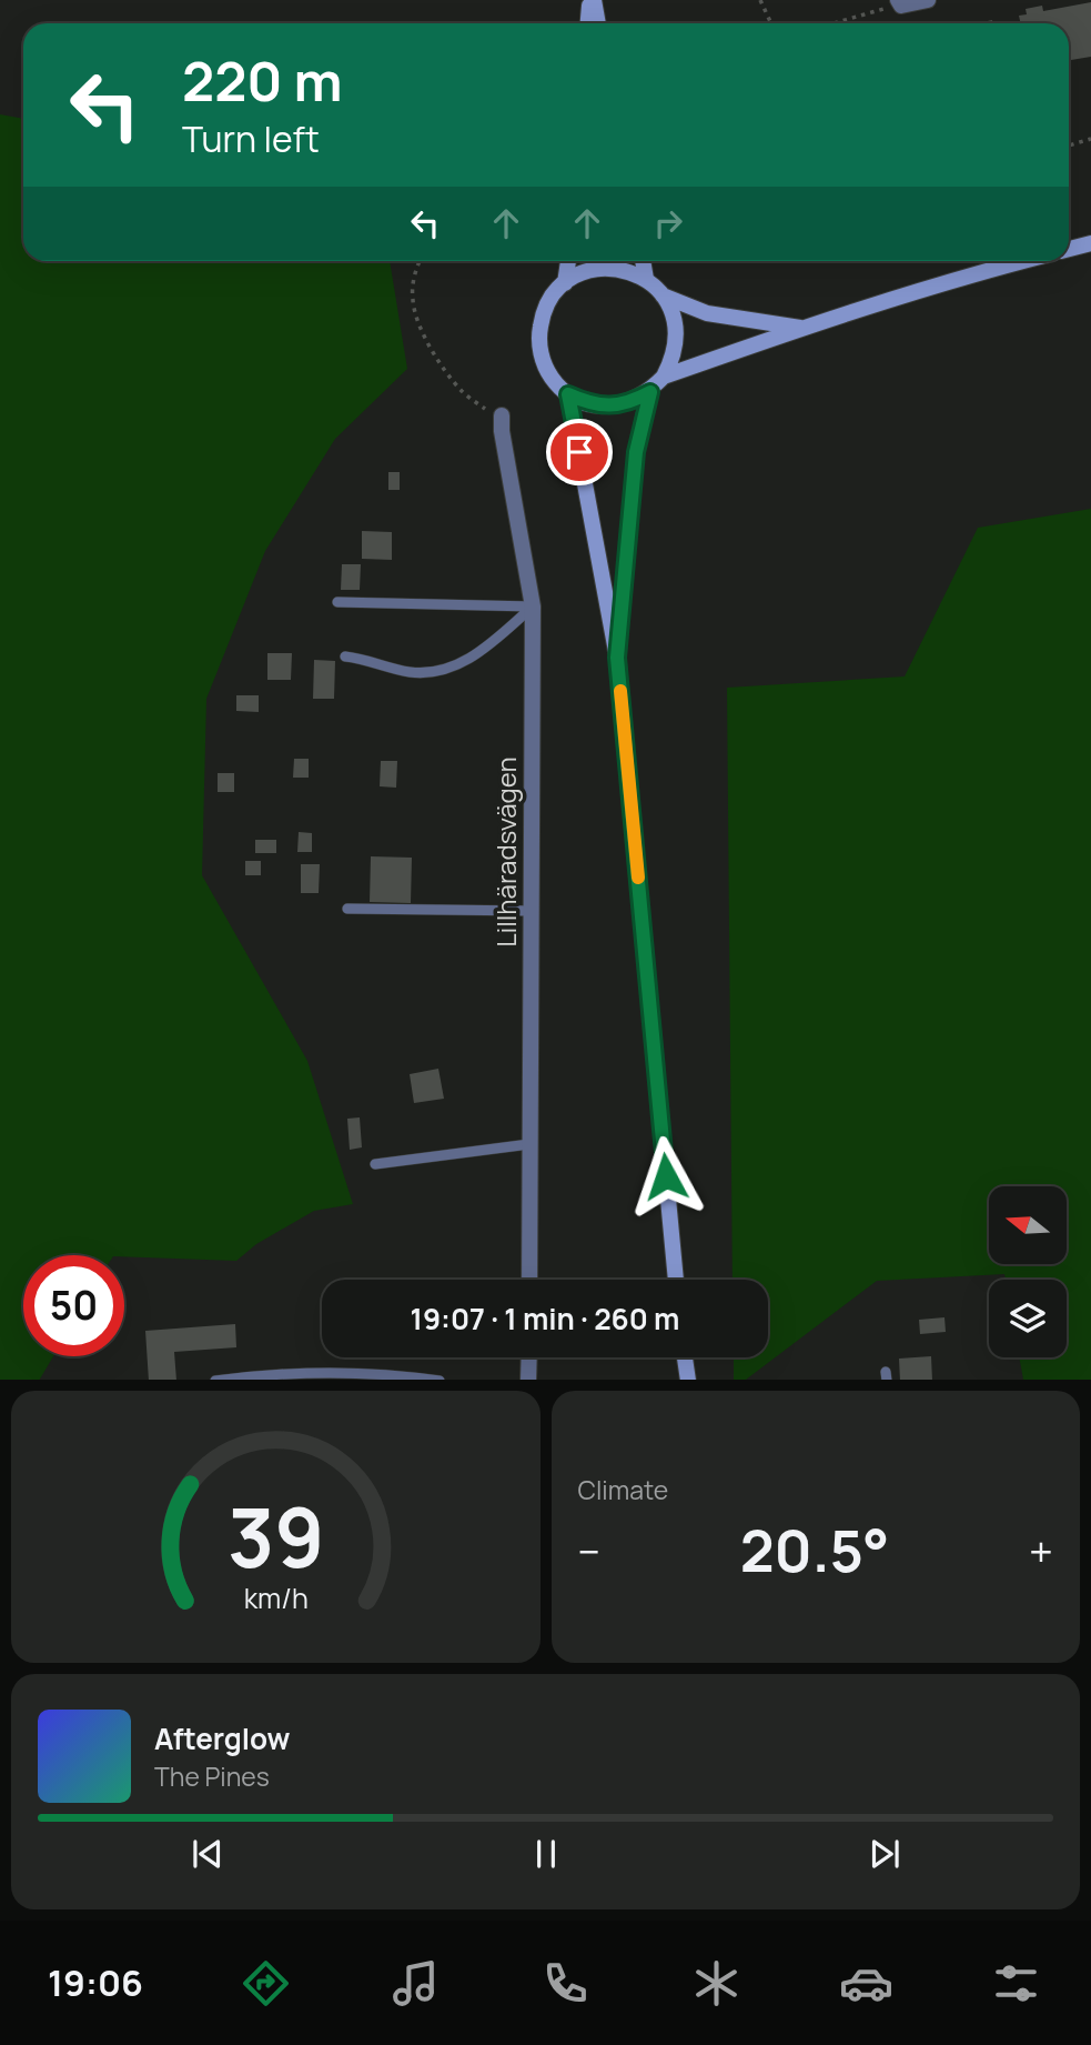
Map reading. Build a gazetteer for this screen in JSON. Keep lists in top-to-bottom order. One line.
{"streets":{"street":["Lillhäradsvägen"]},"north":"left","page":{"turn":["220 m","Turn left"],"limit":"50","trip":"19:07 · 1 min · 260 m","tile":"Climate","heat":["−","20.5°","+"],"song":["Afterglow","The Pines"],"tabs":"19:06","gauge":["39","km/h"]}}
